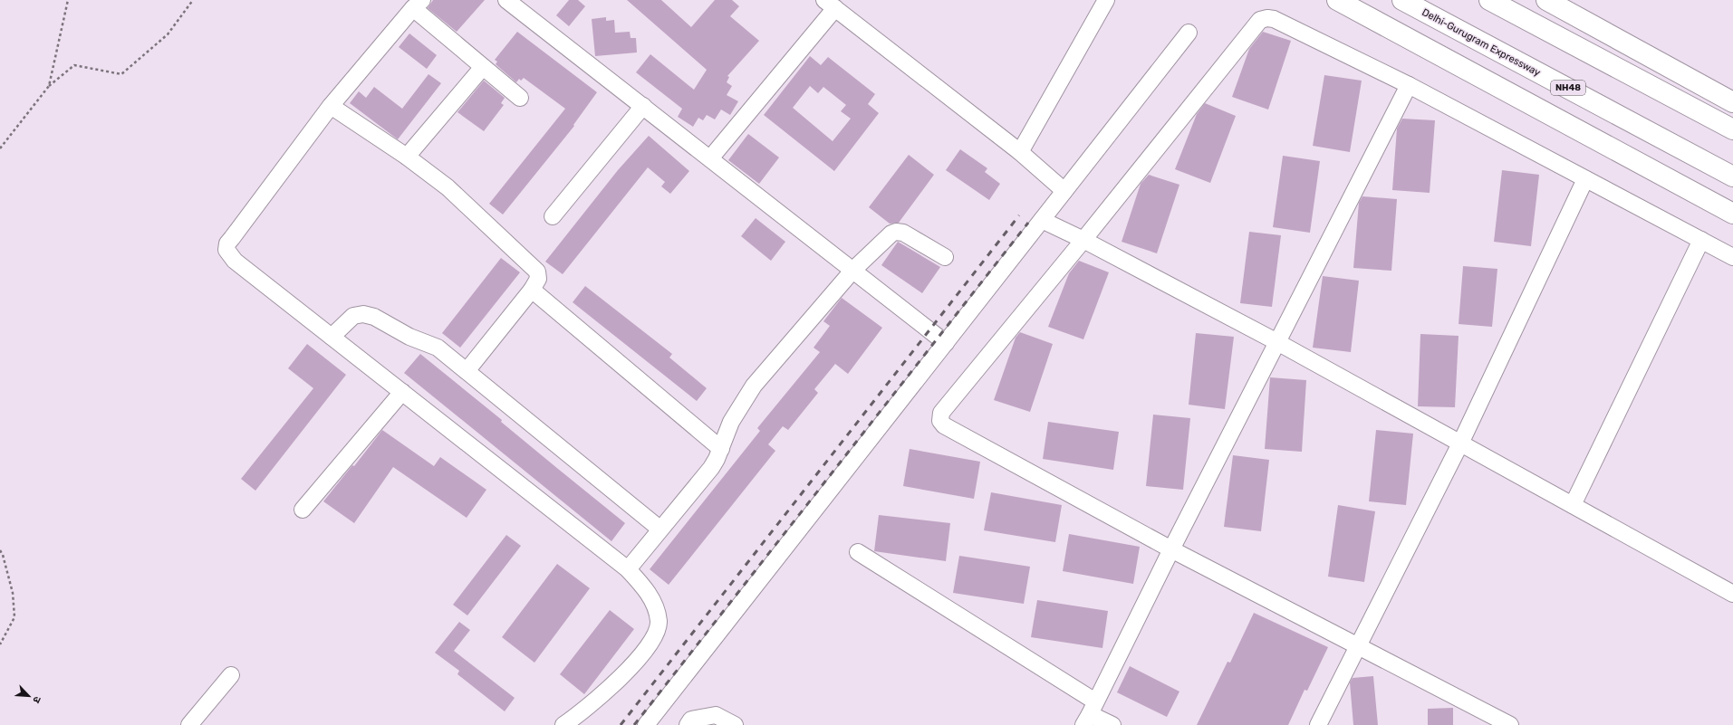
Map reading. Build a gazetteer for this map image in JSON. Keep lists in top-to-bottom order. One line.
{"streets":{"main road":["Delhi-Gurugram Expressway","NH48"]},"north":"bottom right"}
